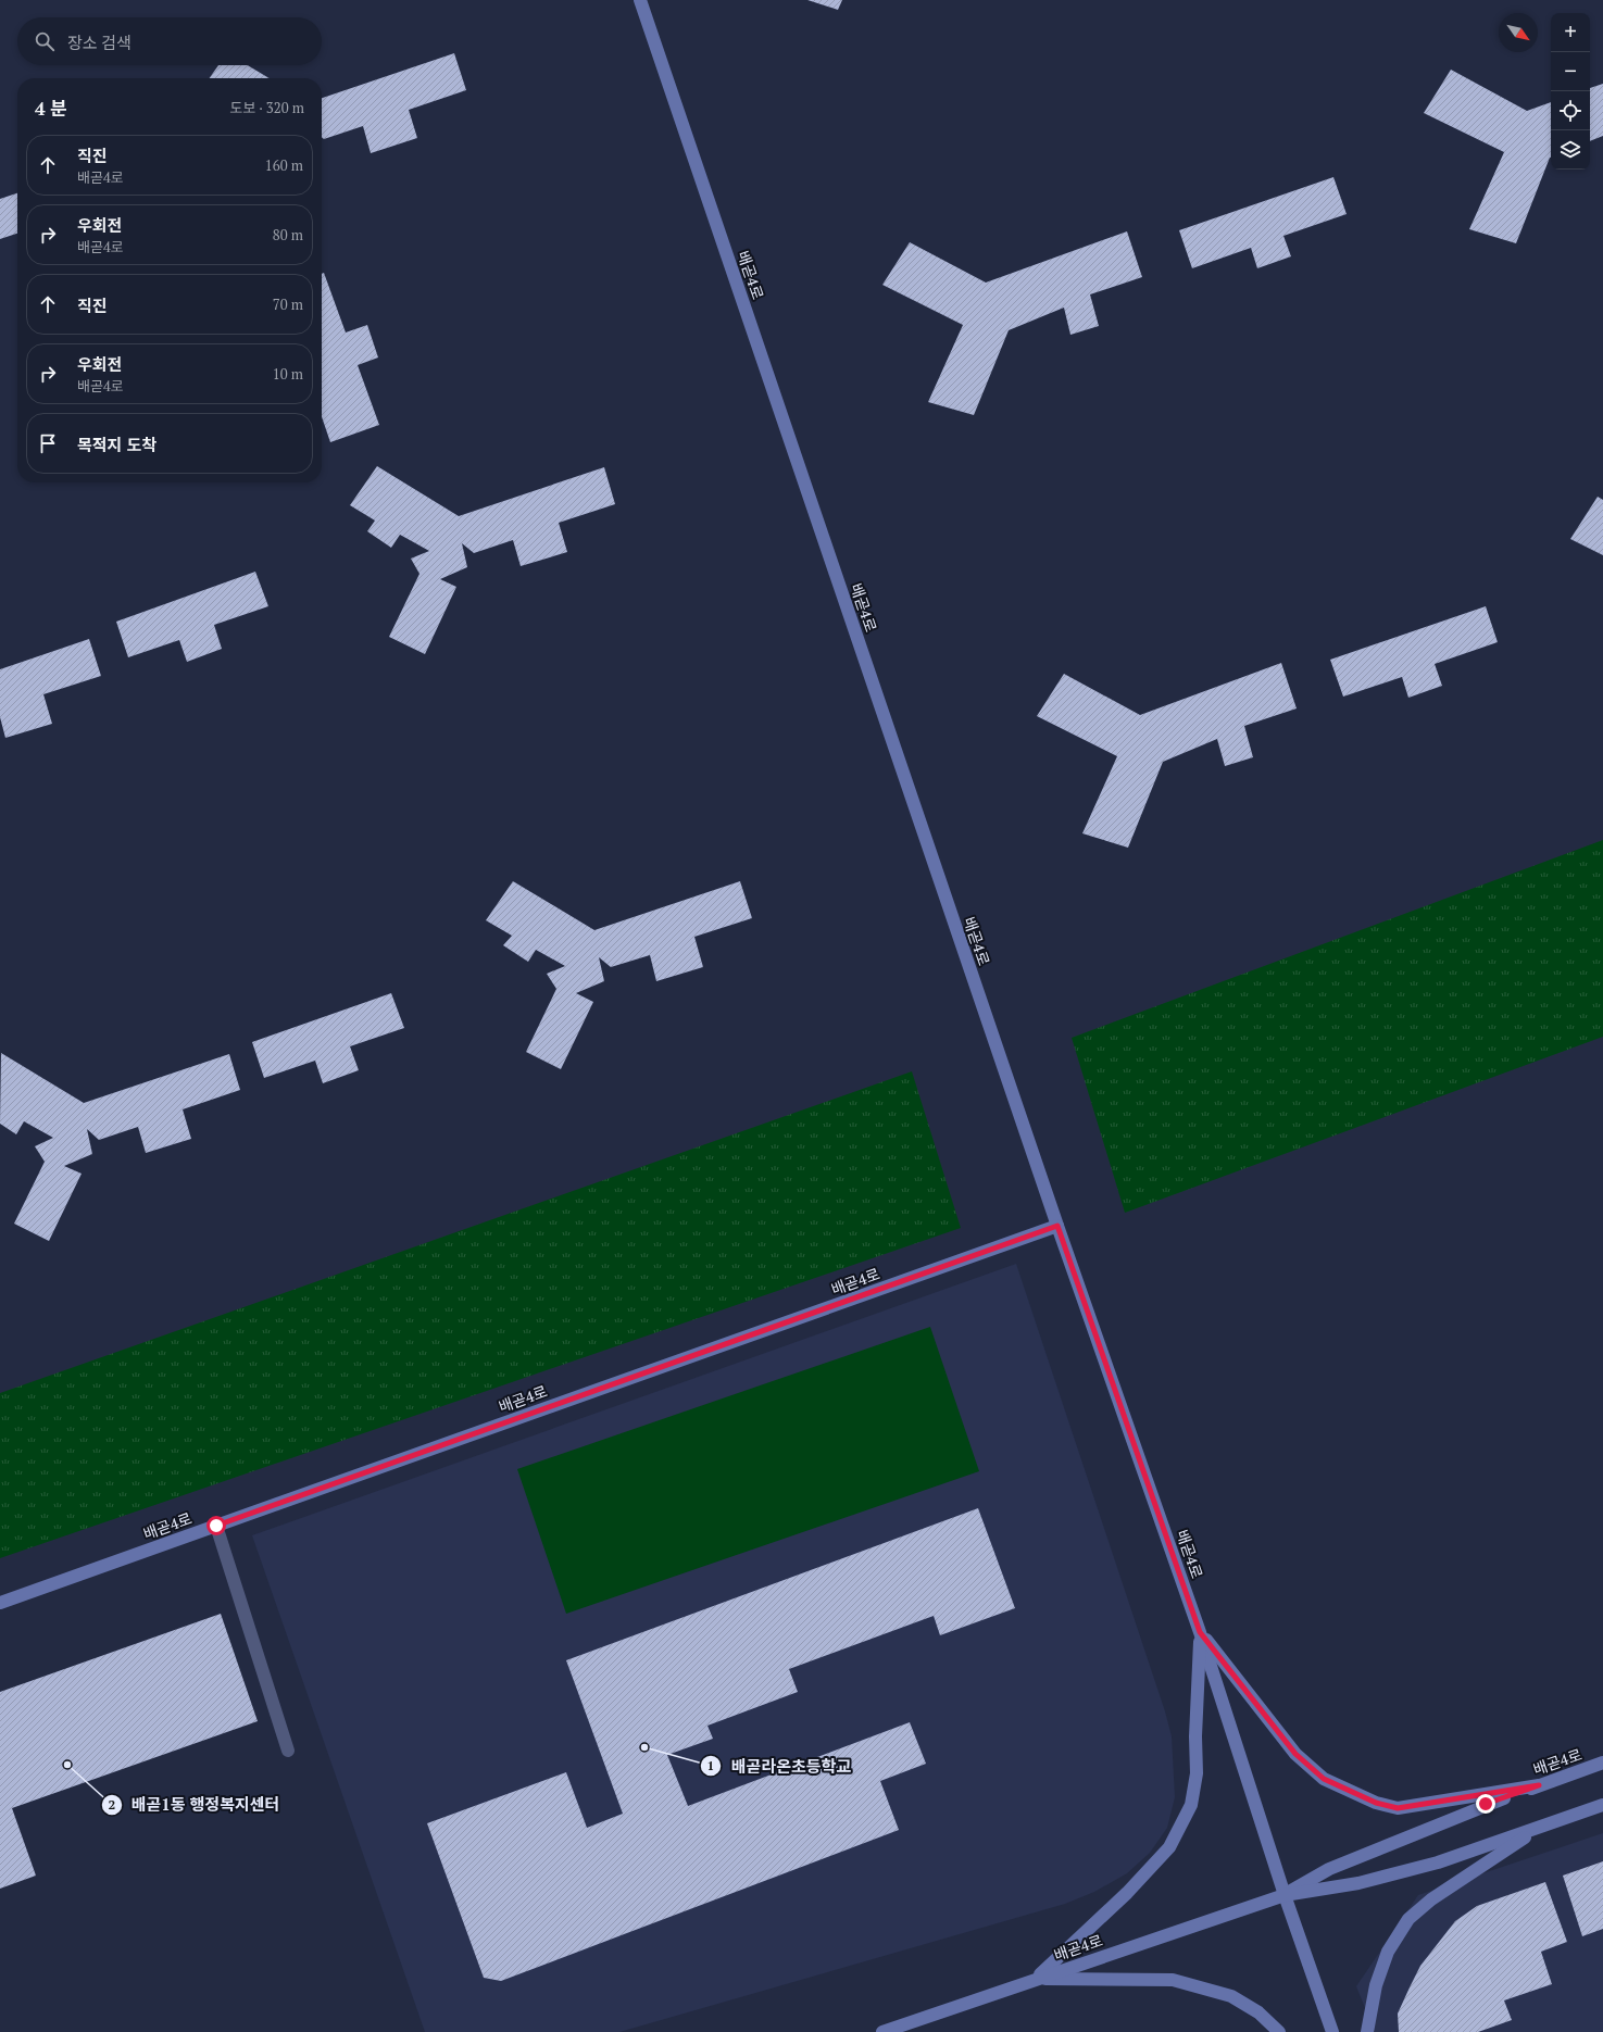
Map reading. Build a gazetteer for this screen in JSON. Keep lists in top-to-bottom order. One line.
{"streets":{"main road":["배곧4로"]},"places":["배곧라온초등학교","배곧1동 행정복지센터"],"north":"bottom right","page":{"map_buttons":["+","−"],"search":"장소 검색","heading":["4 분","도보 · 320 m"],"list":[["직진","배곧4로","160 m"],["우회전","배곧4로","80 m"],["직진","70 m"],["우회전","배곧4로","10 m"],"목적지 도착"]}}
